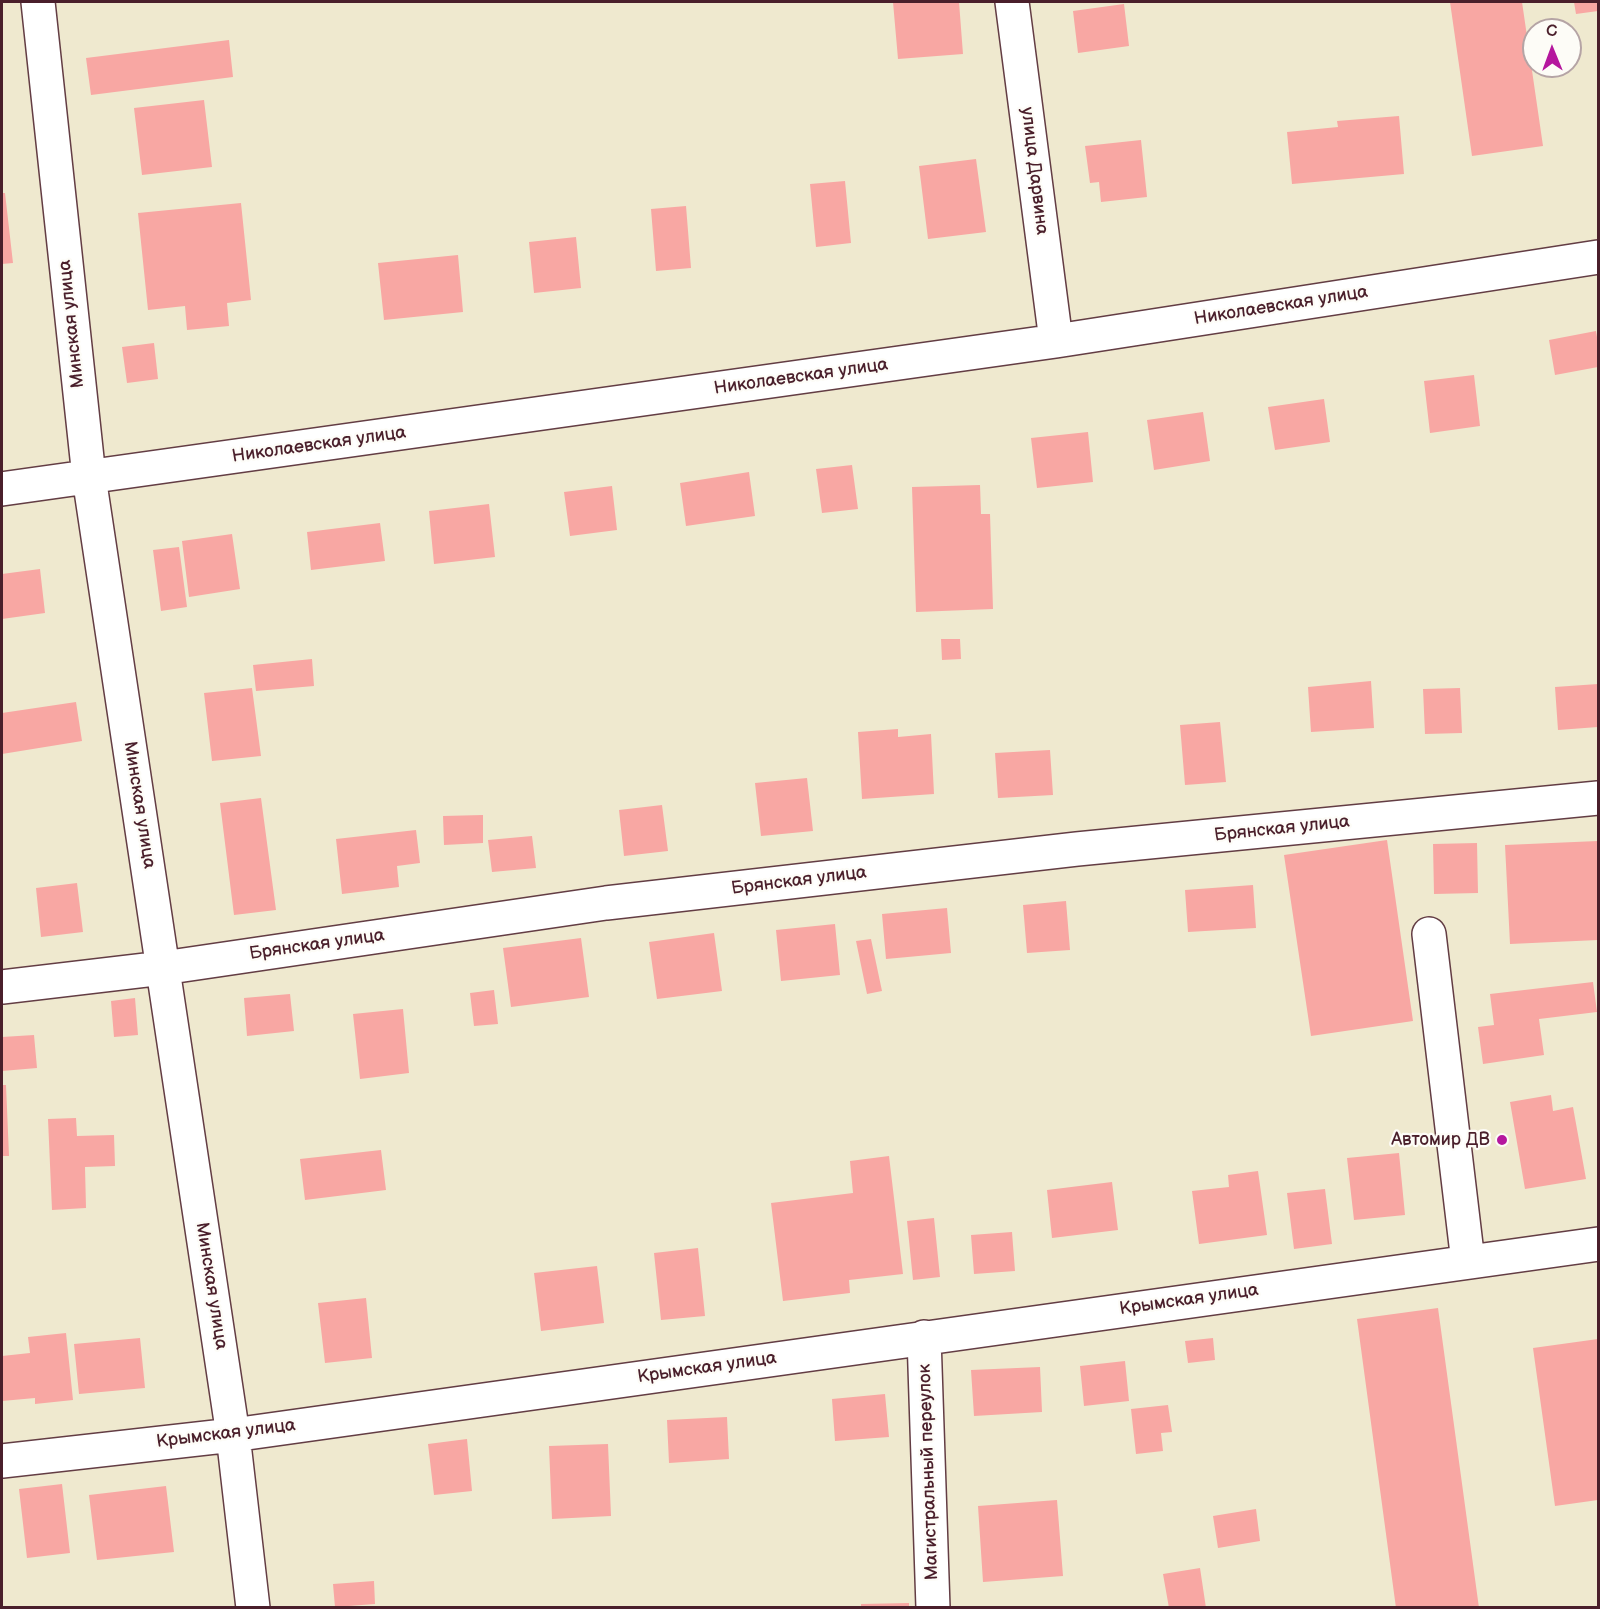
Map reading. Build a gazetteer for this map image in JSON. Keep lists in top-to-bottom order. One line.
{"streets":{"street":["улица Дарвина","Николаевская улица","Минская улица","Брянская улица","Крымская улица","Магистральный переулок"]},"crossings":[["улица Дарвина","Николаевская улица"],["Николаевская улица","Минская улица"],["Минская улица","Брянская улица"],["Минская улица","Крымская улица"],["Крымская улица","Магистральный переулок"]],"places":["Автомир ДВ"],"north":"top"}
